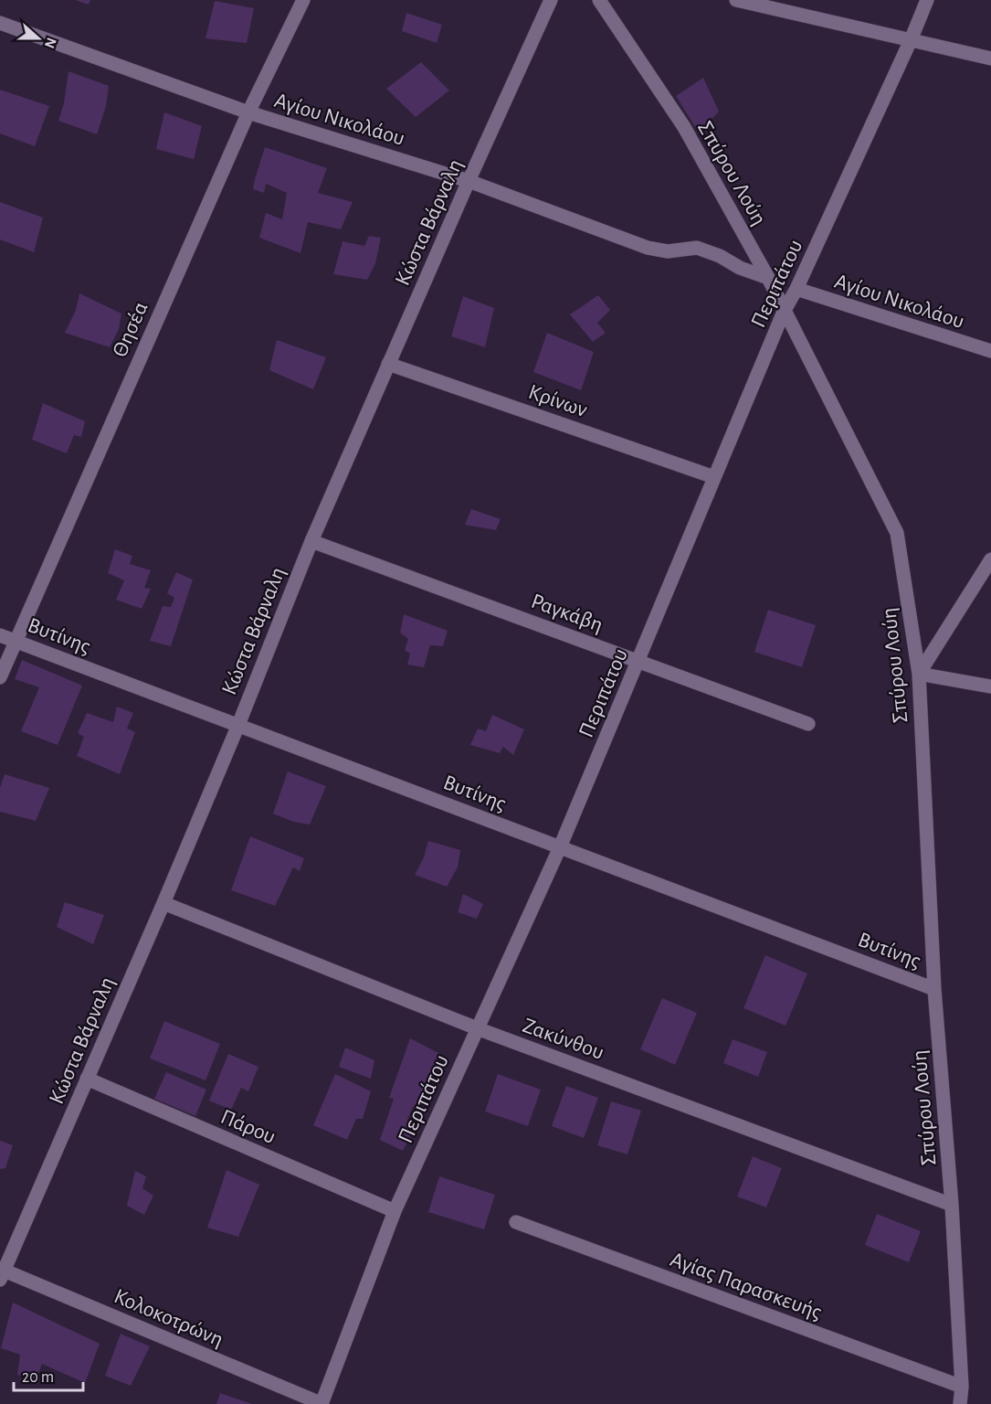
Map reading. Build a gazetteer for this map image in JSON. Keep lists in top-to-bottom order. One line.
{"streets":{"street":["Αγίου Νικολάου","Σπύρου Λούη","Κώστα Βάρναλη","Περιπάτου","Θησέα","Κρίνων","Ραγκάβη","Βυτίνης","Ζακύνθου","Πάρου","Αγίας Παρασκευής","Κολοκοτρώνη"]},"crossings":[["Αγίου Νικολάου","Σπύρου Λούη"],["Αγίου Νικολάου","Κώστα Βάρναλη"],["Αγίου Νικολάου","Περιπάτου"],["Αγίου Νικολάου","Θησέα"],["Σπύρου Λούη","Περιπάτου"],["Σπύρου Λούη","Βυτίνης"],["Σπύρου Λούη","Ζακύνθου"],["Σπύρου Λούη","Αγίας Παρασκευής"],["Κώστα Βάρναλη","Κρίνων"],["Κώστα Βάρναλη","Ραγκάβη"],["Κώστα Βάρναλη","Βυτίνης"],["Κώστα Βάρναλη","Ζακύνθου"],["Κώστα Βάρναλη","Πάρου"],["Κώστα Βάρναλη","Κολοκοτρώνη"],["Περιπάτου","Κρίνων"],["Περιπάτου","Ραγκάβη"],["Περιπάτου","Βυτίνης"],["Περιπάτου","Ζακύνθου"],["Περιπάτου","Πάρου"],["Περιπάτου","Κολοκοτρώνη"],["Θησέα","Βυτίνης"]],"scale_bar":"20 m","north":"right"}
